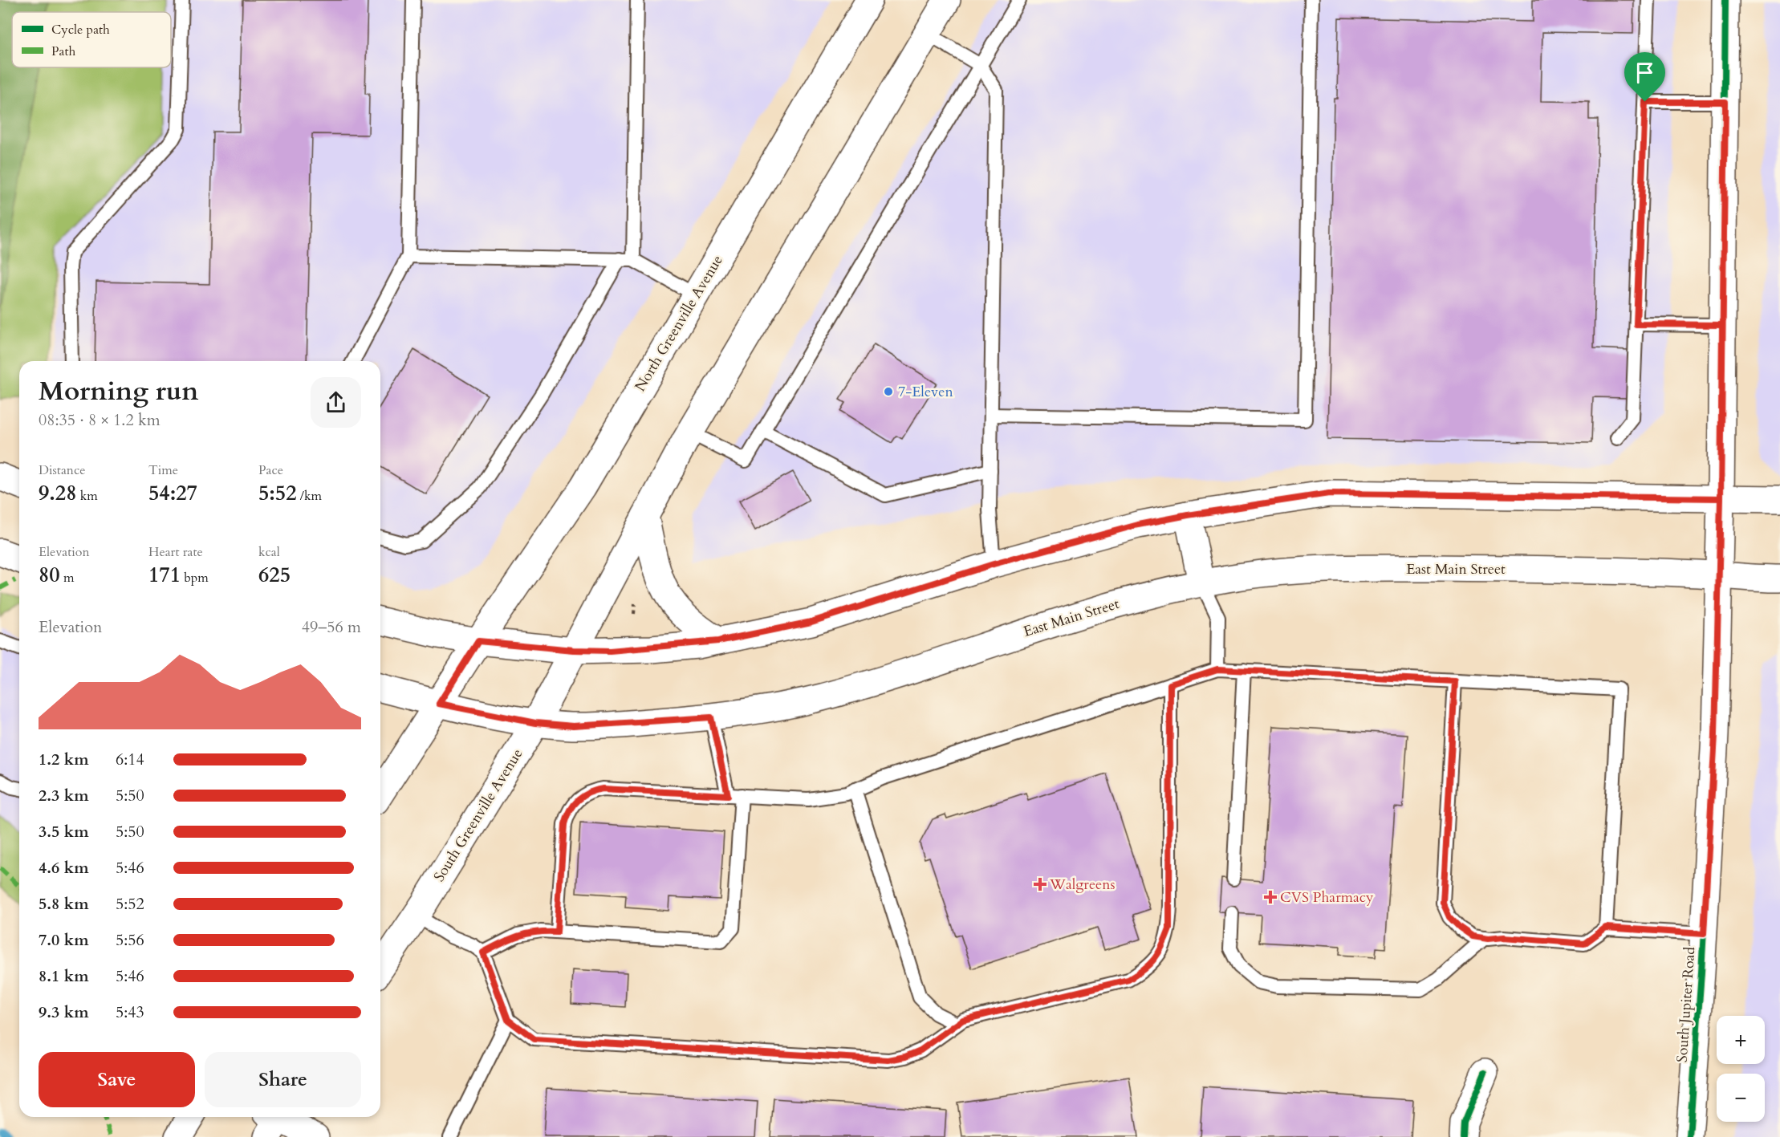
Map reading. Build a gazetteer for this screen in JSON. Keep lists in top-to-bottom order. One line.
{"streets":{"main road":["North Greenville Avenue","East Main Street","South Greenville Avenue","South Jupiter Road"]},"crossings":[["East Main Street","South Greenville Avenue"],["East Main Street","South Jupiter Road"]],"places":{"other":["7-Eleven"],"health":["Walgreens","CVS Pharmacy"]},"legend":["Cycle path","Path"],"page":{"heading":["Morning run","08:35 · 8 × 1.2 km"],"stats":[["Distance","9.28 km"],["Time","54:27"],["Pace","5:52 /km"],["Elevation","80 m"],["Heart rate","171 bpm"],["kcal","625"]],"chart":["Elevation","49–56 m"],"list":[{"name":"1.2 km","note":"6:14"},{"name":"2.3 km","note":"5:50"},{"name":"3.5 km","note":"5:50"},{"name":"4.6 km","note":"5:46"},{"name":"5.8 km","note":"5:52"},{"name":"7.0 km","note":"5:56"},{"name":"8.1 km","note":"5:46"},{"name":"9.3 km","note":"5:43"}],"map_buttons":["+","−"],"buttons":["Save","Share"]}}
